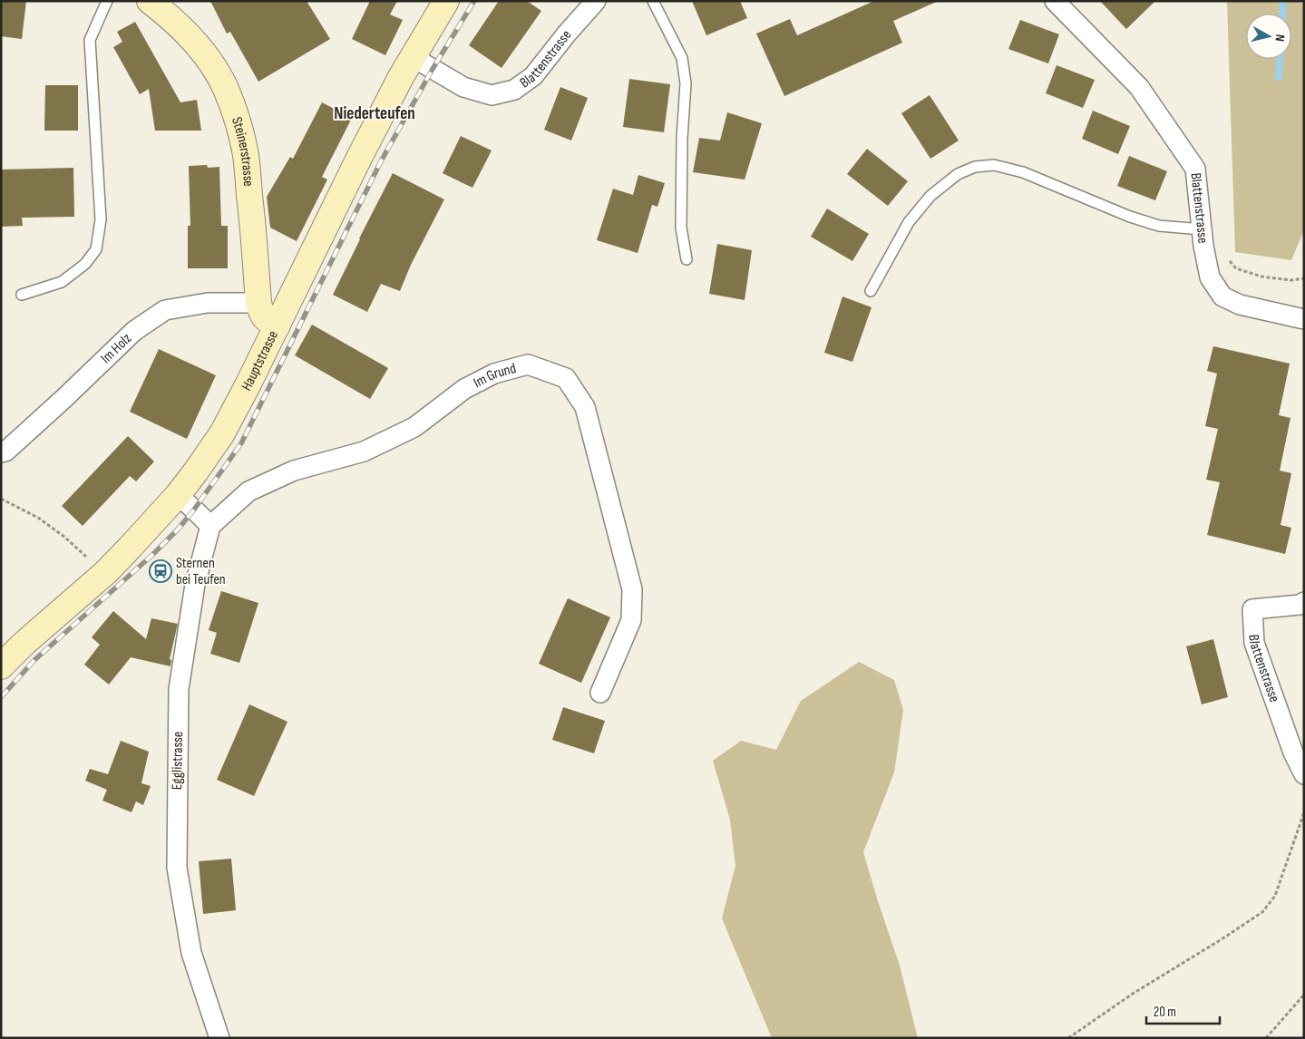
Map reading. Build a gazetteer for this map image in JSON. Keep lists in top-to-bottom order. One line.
{"streets":{"street":["Blattenstrasse","Steinerstrasse","Im Holz","Hauptstrasse","Im Grund","Egglistrasse"]},"crossings":[["Blattenstrasse","Hauptstrasse"],["Steinerstrasse","Im Holz"],["Steinerstrasse","Hauptstrasse"],["Im Grund","Egglistrasse"]],"districts":["Niederteufen"],"places":{"station":["Sternen bei Teufen"]},"scale_bar":"20 m","north":"right"}
